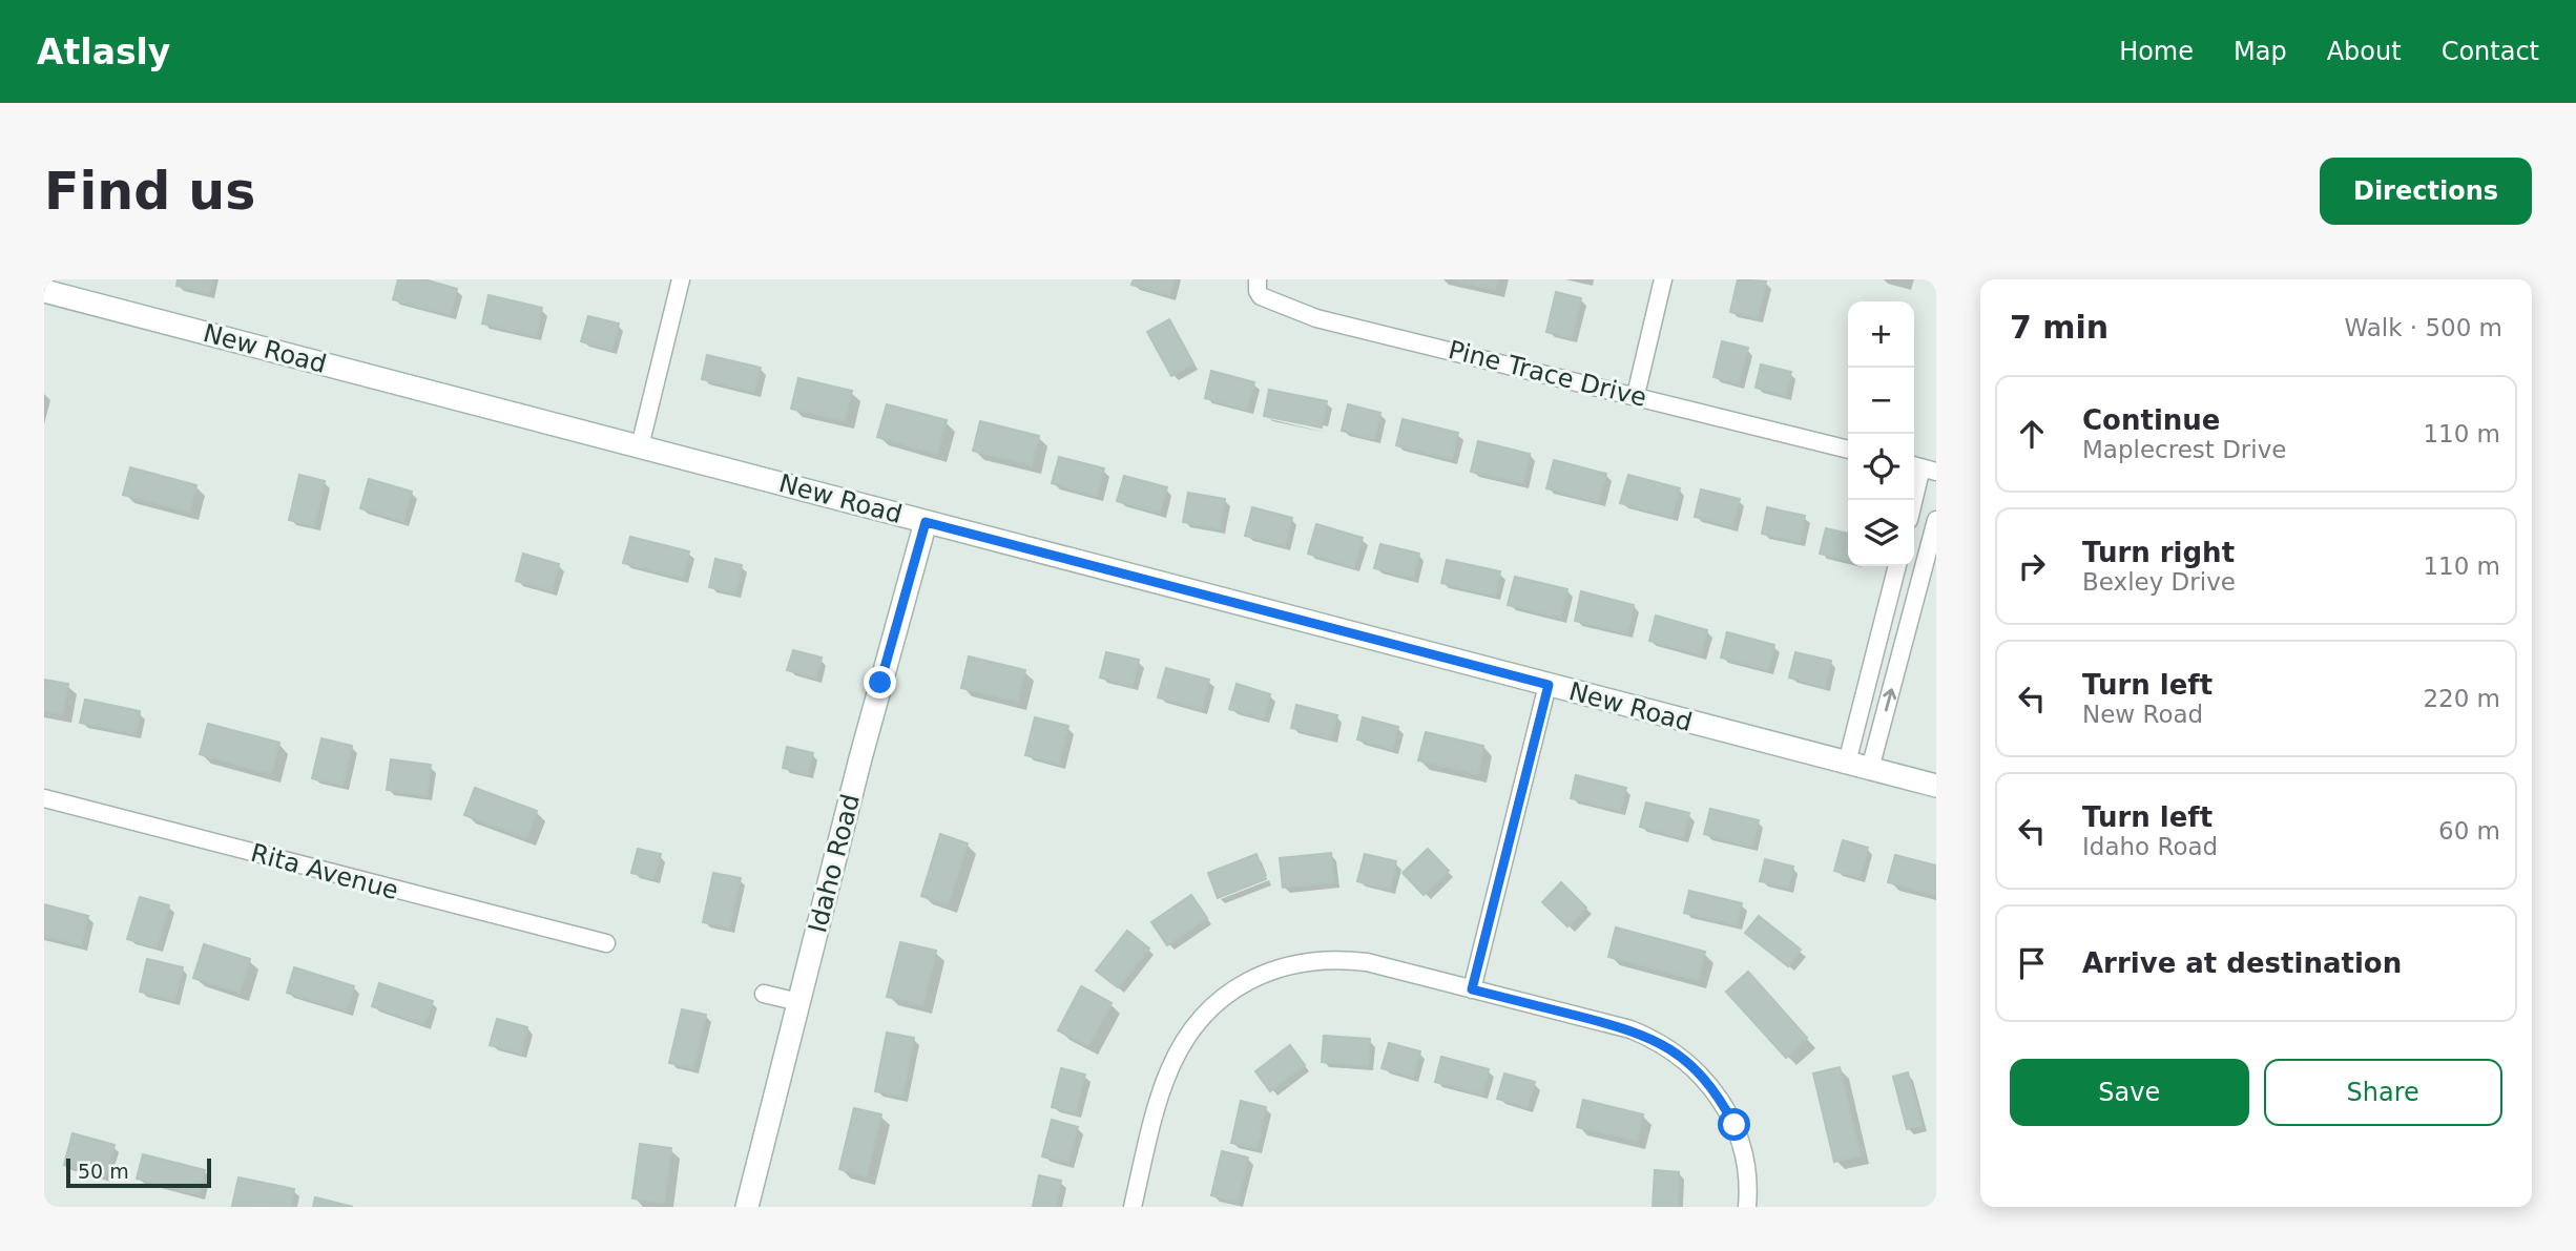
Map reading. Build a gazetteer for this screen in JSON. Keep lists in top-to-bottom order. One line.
{"streets":{"street":["New Road","Pine Trace Drive","Idaho Road","Rita Avenue"]},"crossings":[["New Road","Idaho Road"]],"scale_bar":"50 m","page":{"header":"Atlasly","nav":["Home","Map","About","Contact"],"buttons":["Directions",["Save","Share"]],"title":"Find us","heading":["7 min","Walk · 500 m"],"map_buttons":["+","−"],"list":[["Continue","Maplecrest Drive","110 m"],["Turn right","Bexley Drive","110 m"],["Turn left","New Road","220 m"],["Turn left","Idaho Road","60 m"],"Arrive at destination"],"scale":"50 m"}}
